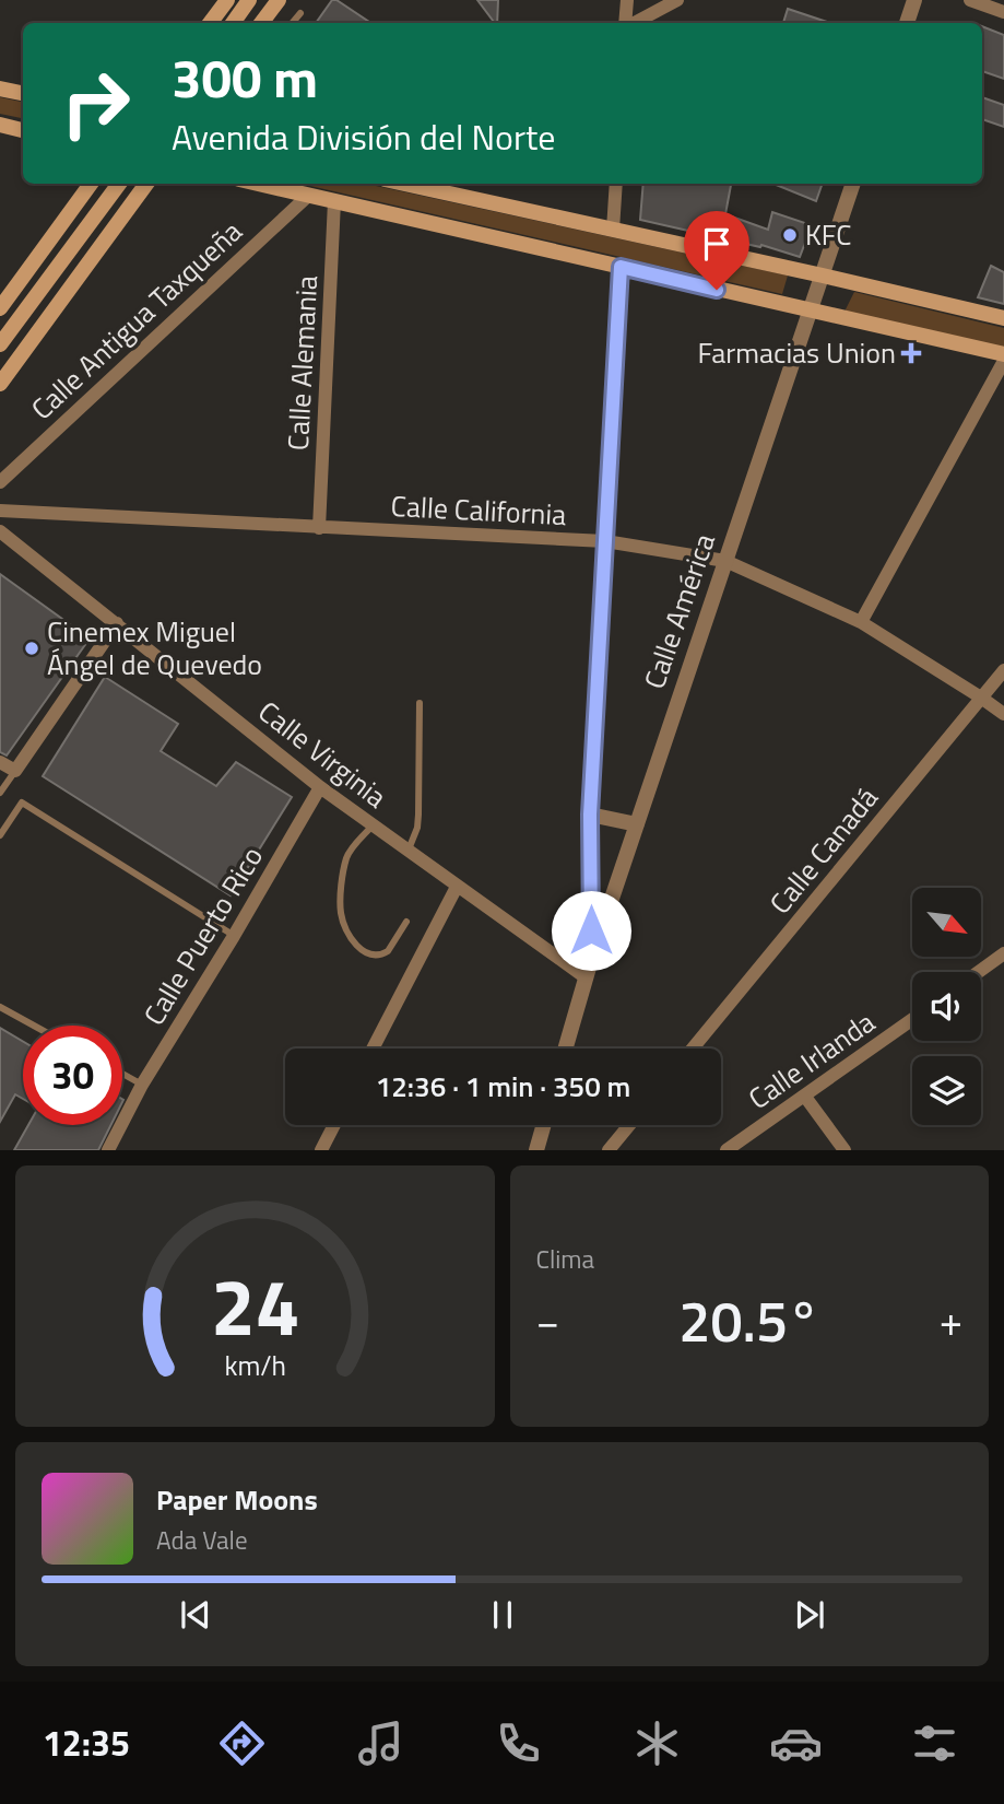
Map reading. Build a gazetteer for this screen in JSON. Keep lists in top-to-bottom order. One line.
{"streets":{"street":["Calle Antigua Taxqueña","Calle Alemania","Calle California","Calle América","Calle Virginia","Calle Canadá","Calle Puerto Rico","Calle Irlanda"]},"crossings":[["Calle Alemania","Calle California"],["Calle California","Calle América"],["Calle California","Calle Canadá"],["Calle América","Calle Virginia"],["Calle Virginia","Calle Puerto Rico"]],"places":{"other":["KFC","Cinemex Miguel Ángel de Quevedo"],"health":["Farmacias Union"]},"north":"bottom right","page":{"turn":["300 m","Avenida División del Norte"],"limit":"30","trip":"12:36 · 1 min · 350 m","tile":"Clima","heat":["−","20.5°","+"],"song":["Paper Moons","Ada Vale"],"tabs":"12:35","gauge":["24","km/h"]}}
